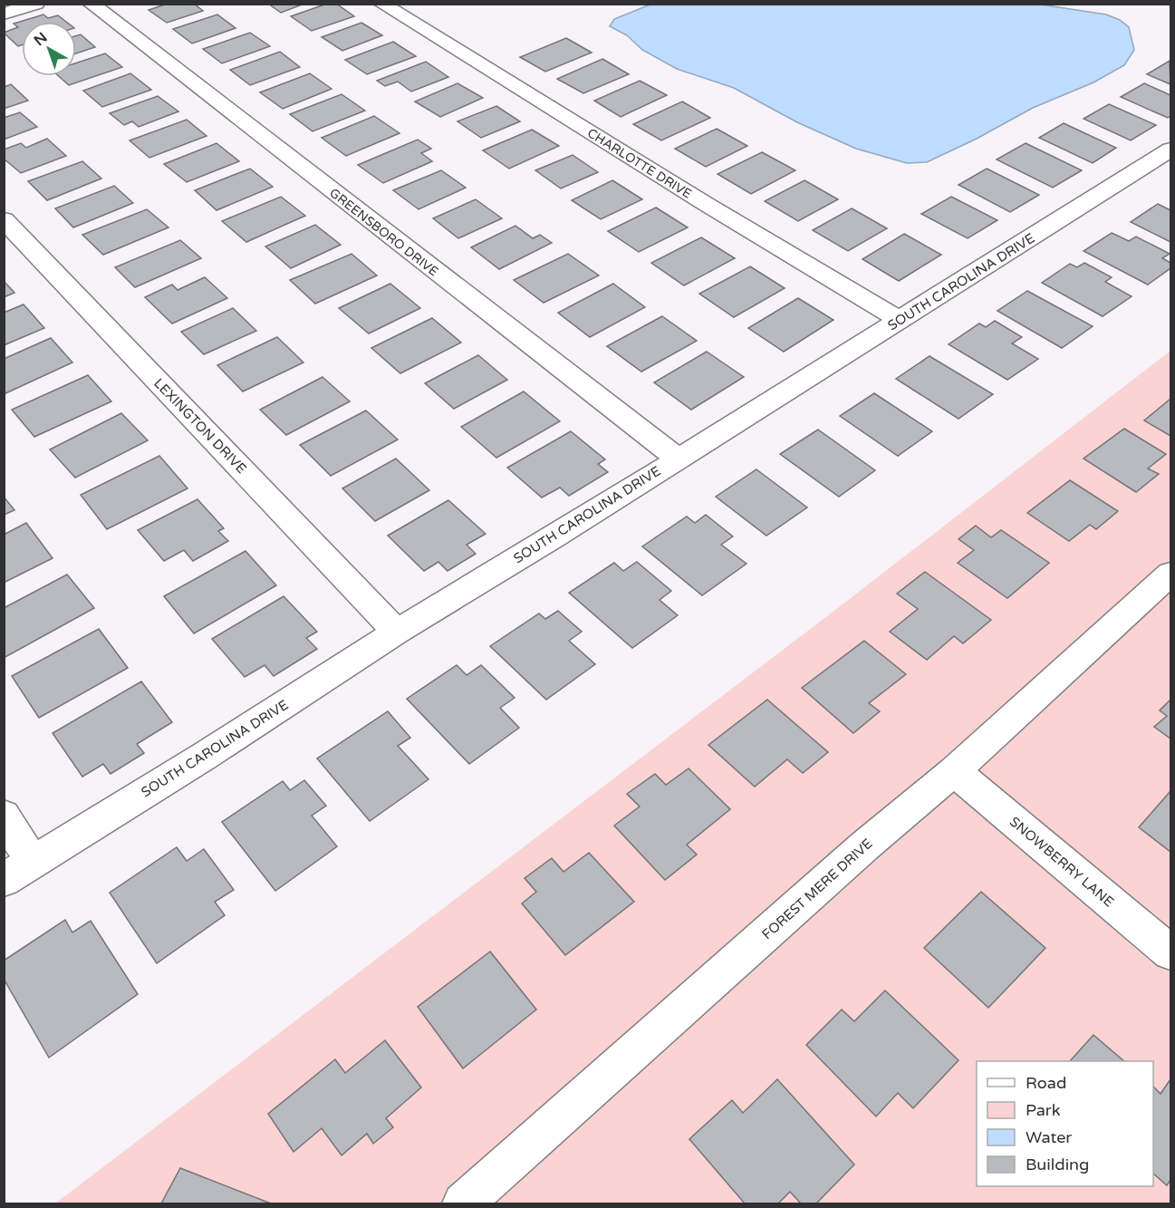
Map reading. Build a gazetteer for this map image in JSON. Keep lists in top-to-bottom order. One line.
{"streets":{"street":["CHARLOTTE DRIVE","GREENSBORO DRIVE","SOUTH CAROLINA DRIVE","LEXINGTON DRIVE","SNOWBERRY LANE","FOREST MERE DRIVE"]},"crossings":[["CHARLOTTE DRIVE","SOUTH CAROLINA DRIVE"],["GREENSBORO DRIVE","SOUTH CAROLINA DRIVE"],["SOUTH CAROLINA DRIVE","LEXINGTON DRIVE"],["SNOWBERRY LANE","FOREST MERE DRIVE"]],"legend":["Road","Park","Water","Building"],"north":"top left"}
